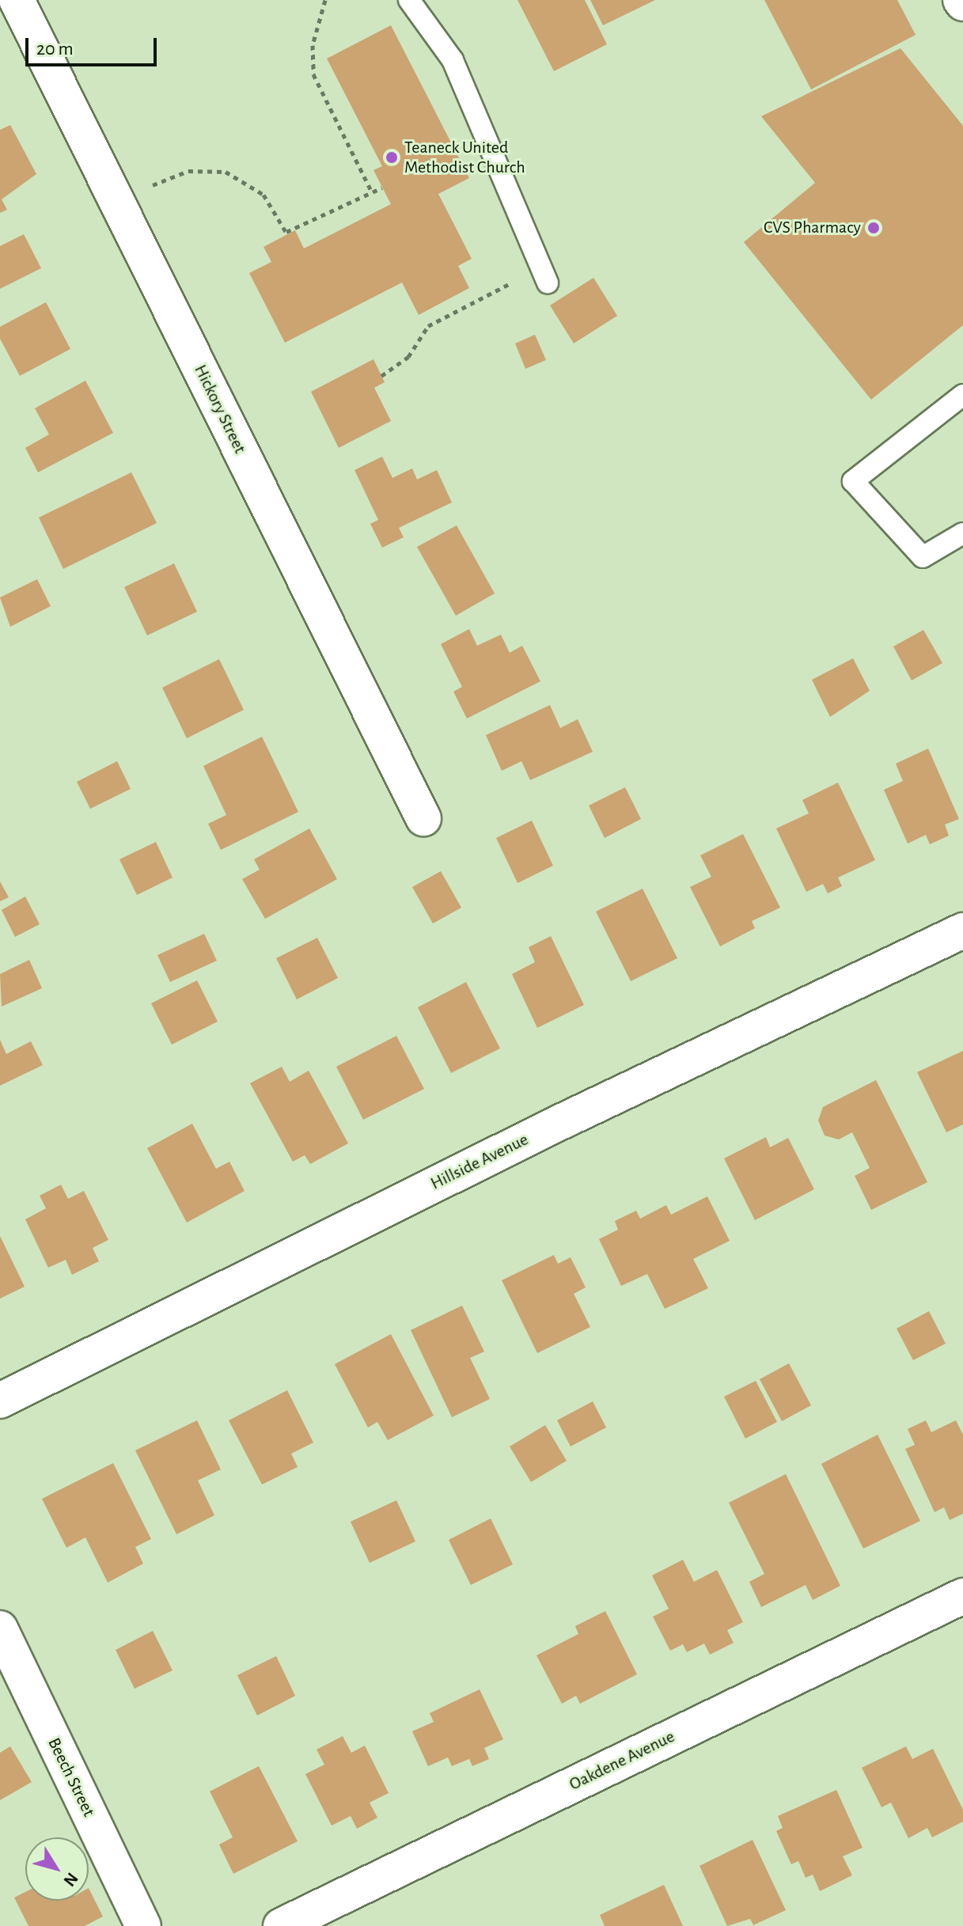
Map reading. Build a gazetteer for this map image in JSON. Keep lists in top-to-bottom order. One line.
{"streets":{"street":["Hickory Street","Hillside Avenue","Oakdene Avenue","Beech Street"]},"places":["Teaneck United Methodist Church","CVS Pharmacy"],"scale_bar":"20 m","north":"bottom right"}
